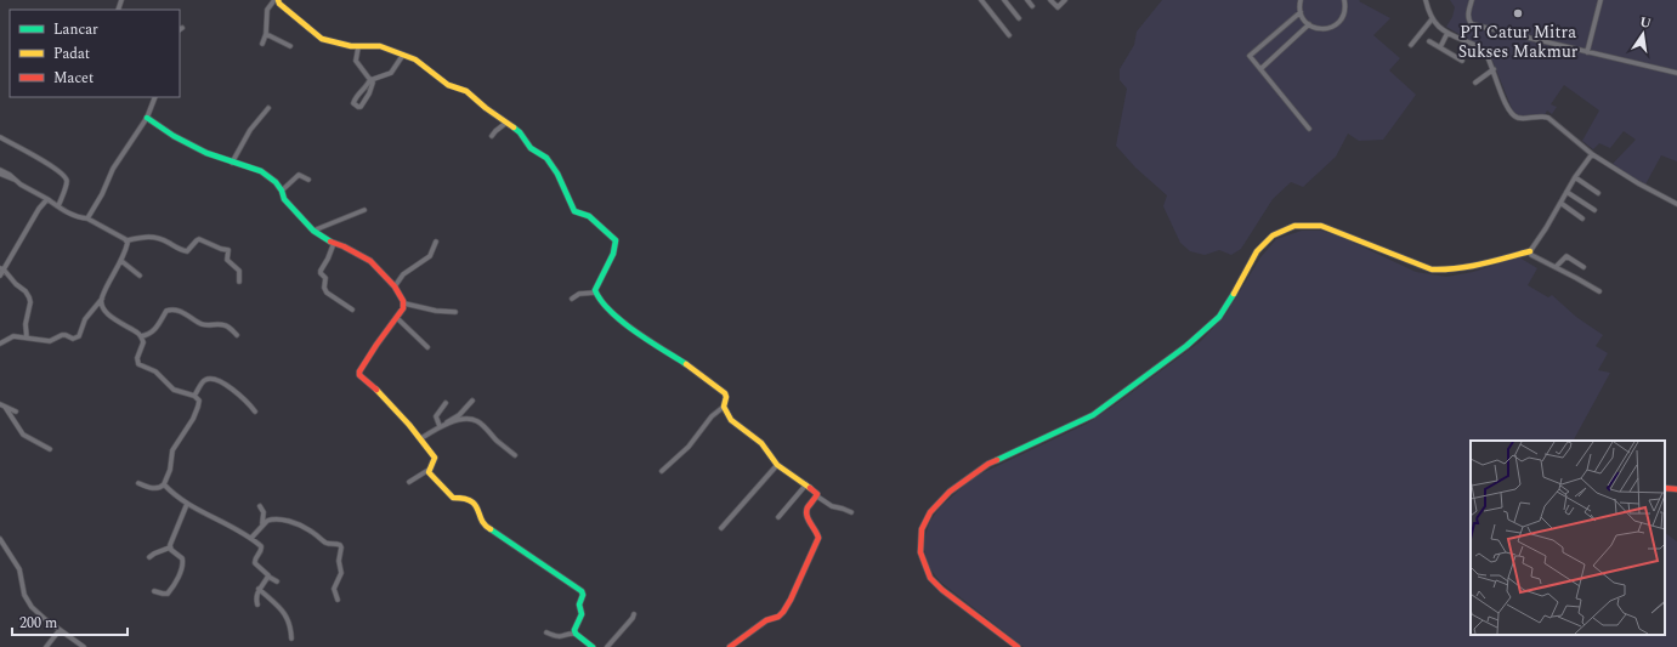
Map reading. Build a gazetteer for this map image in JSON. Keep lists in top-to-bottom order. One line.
{"places":["PT Catur Mitra Sukses Makmur"],"legend":["Lancar","Padat","Macet"],"scale_bar":"200 m","north":"top"}
